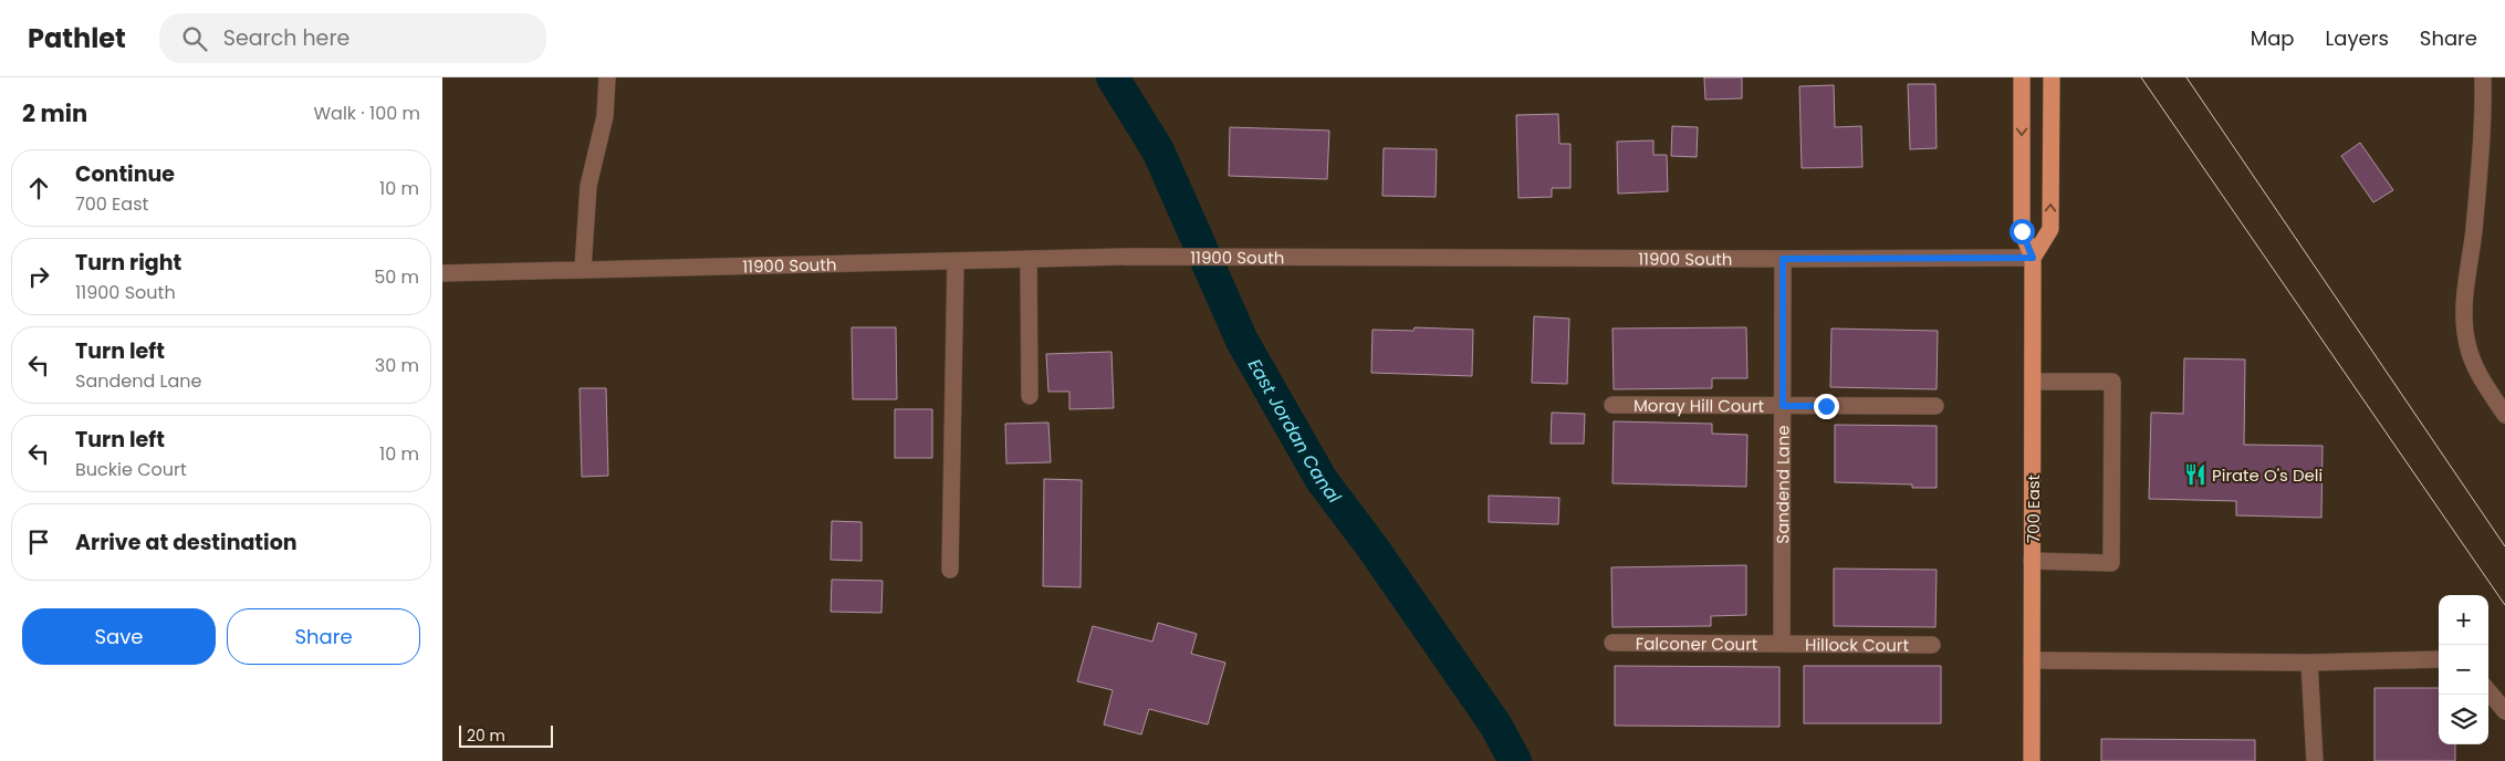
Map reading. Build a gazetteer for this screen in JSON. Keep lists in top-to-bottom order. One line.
{"streets":{"main road":["700 East"],"street":["11900 South","Moray Hill Court","Sandend Lane","Falconer Court","Hillock Court"]},"crossings":[["11900 South","Sandend Lane"],["11900 South","700 East"],["Moray Hill Court","Sandend Lane"],["Sandend Lane","Falconer Court"],["Sandend Lane","Hillock Court"],["Falconer Court","Hillock Court"]],"water":["East Jordan Canal"],"places":{"restaurant":["Pirate O's Deli"]},"scale_bar":"20 m","page":{"header":"Pathlet","search":"Search here","nav":["Map","Layers","Share"],"heading":["2 min","Walk · 100 m"],"list":[["Continue","700 East","10 m"],["Turn right","11900 South","50 m"],["Turn left","Sandend Lane","30 m"],["Turn left","Buckie Court","10 m"],"Arrive at destination"],"buttons":["Save","Share"],"map_buttons":["+","−"],"scale":"20 m"}}
